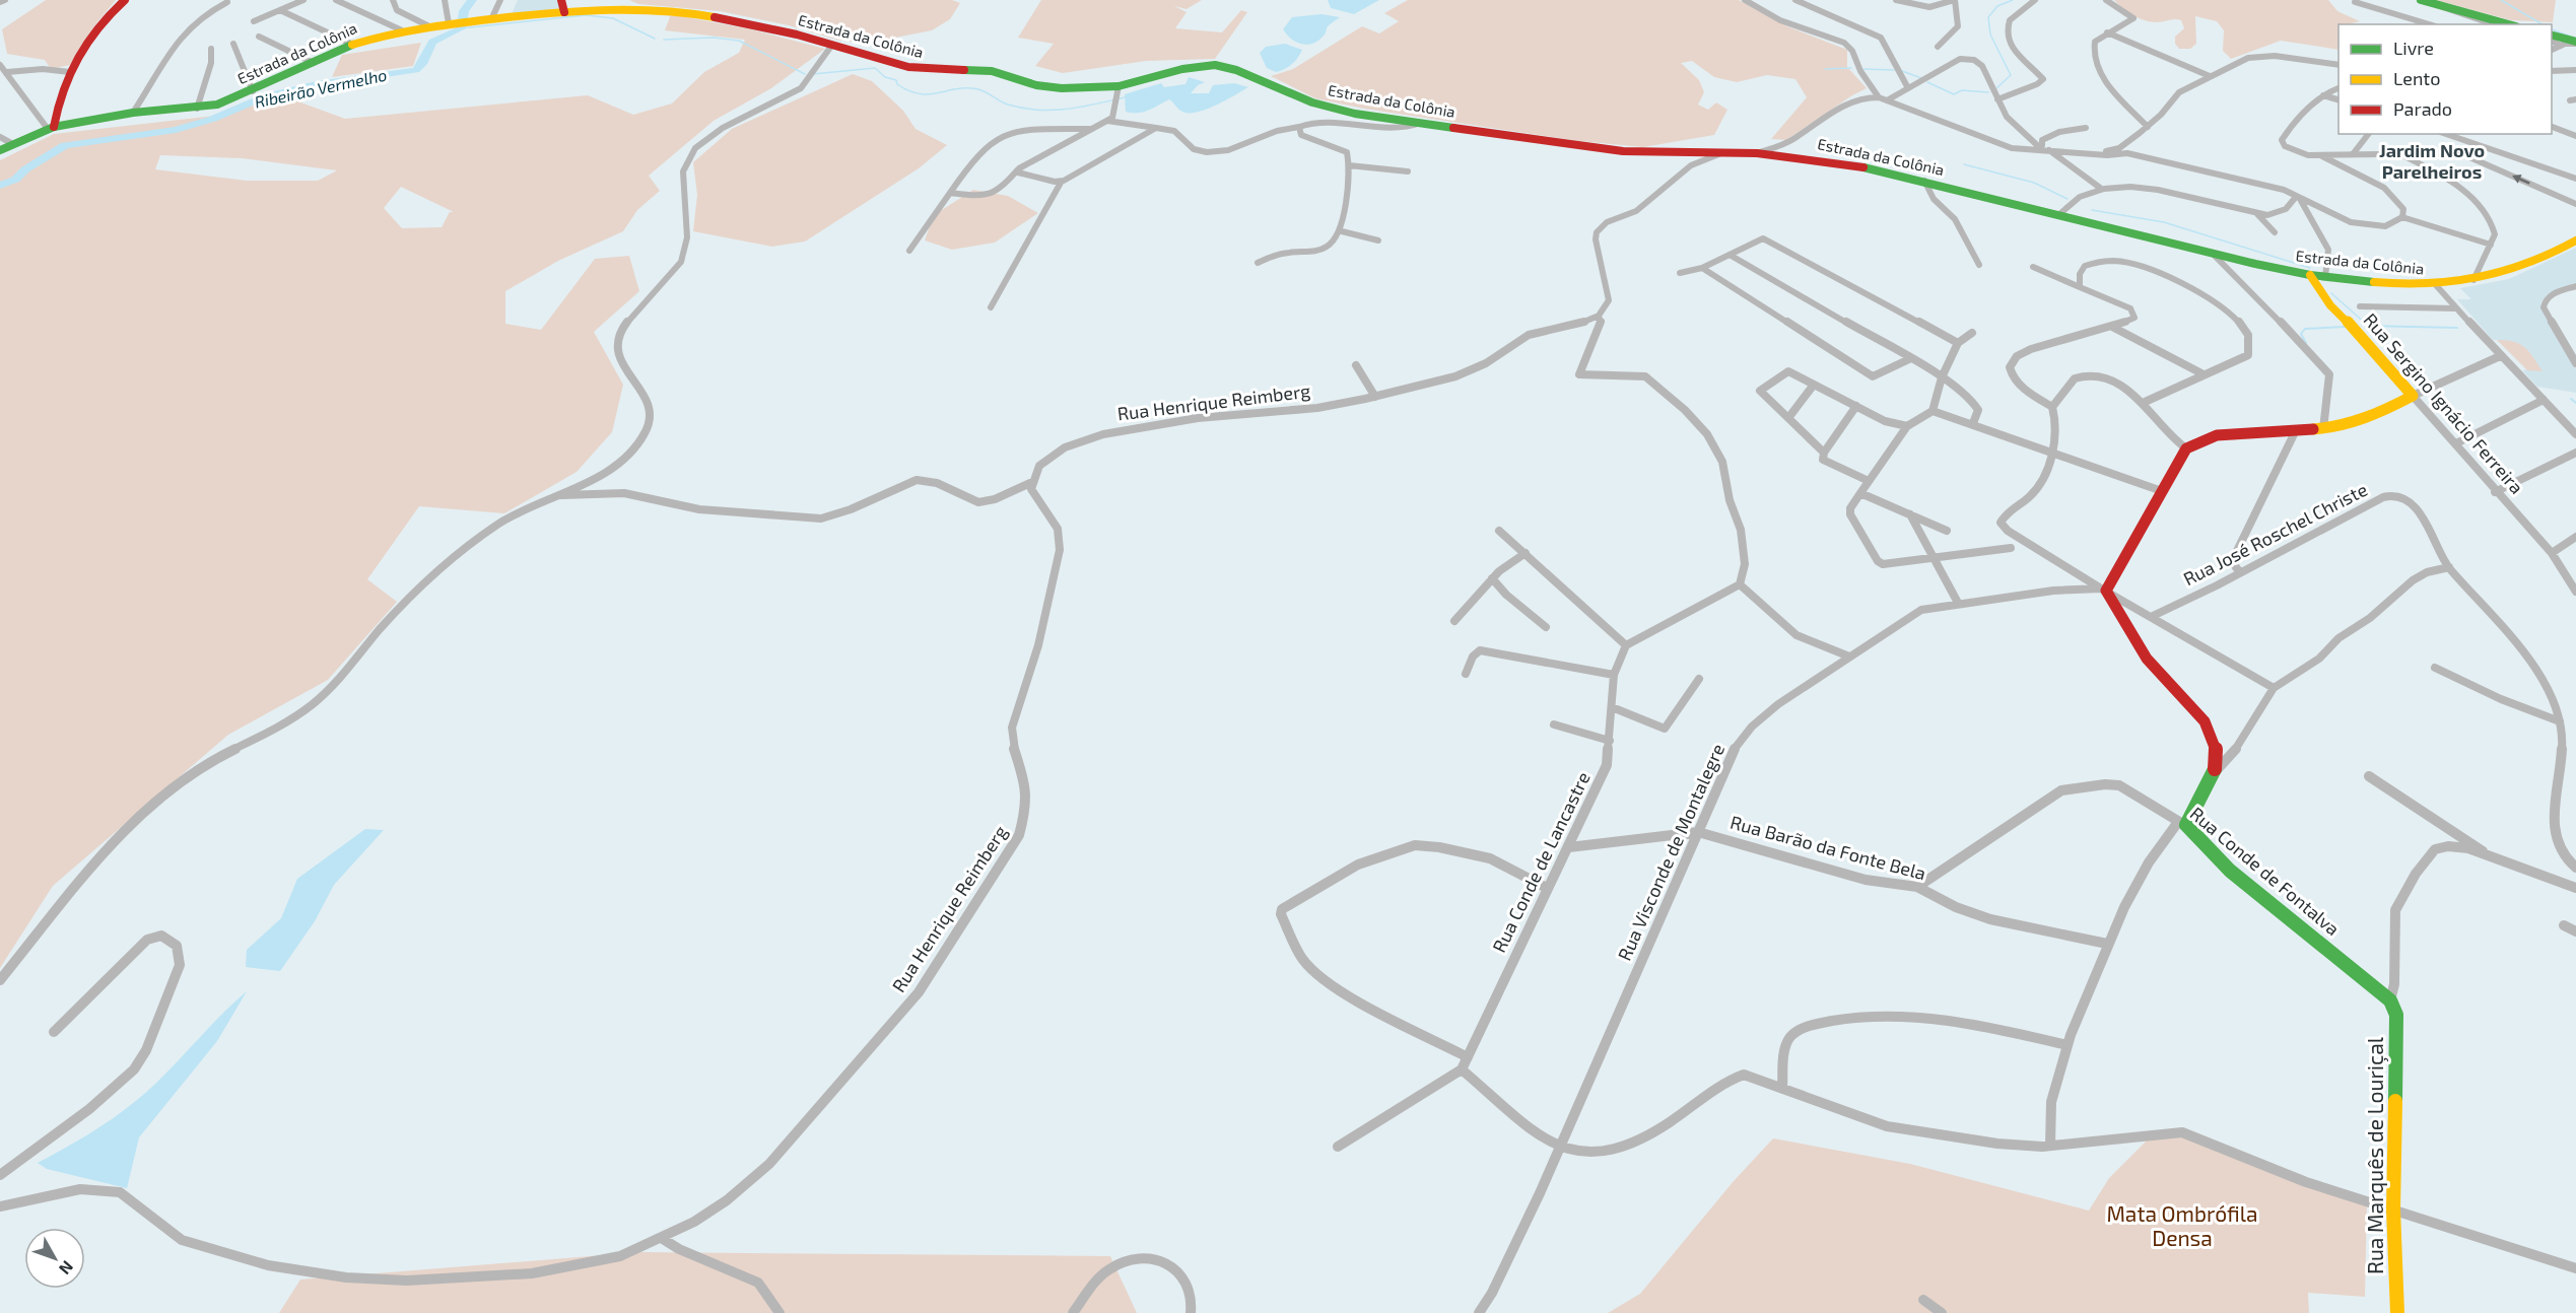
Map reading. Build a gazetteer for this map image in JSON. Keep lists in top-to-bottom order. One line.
{"streets":{"main road":["Estrada da Colônia","Rua Sergino Ignácio Ferreira","Rua Conde de Fontalva","Rua Marquês de Louriçal"],"street":["Rua Henrique Reimberg","Rua José Roschel Christe","Rua Barão da Fonte Bela","Rua Visconde de Montalegre","Rua Conde de Lancastre"]},"crossings":[["Estrada da Colônia","Rua Sergino Ignácio Ferreira"],["Rua Barão da Fonte Bela","Rua Visconde de Montalegre"],["Rua Barão da Fonte Bela","Rua Conde de Lancastre"],["Rua Barão da Fonte Bela","Rua Conde de Fontalva"],["Rua Conde de Fontalva","Rua Marquês de Louriçal"]],"districts":["Jardim Novo Parelheiros"],"water":["Ribeirão Vermelho"],"parks":["Mata Ombrófila Densa"],"legend":["Livre","Lento","Parado"],"north":"bottom right"}
